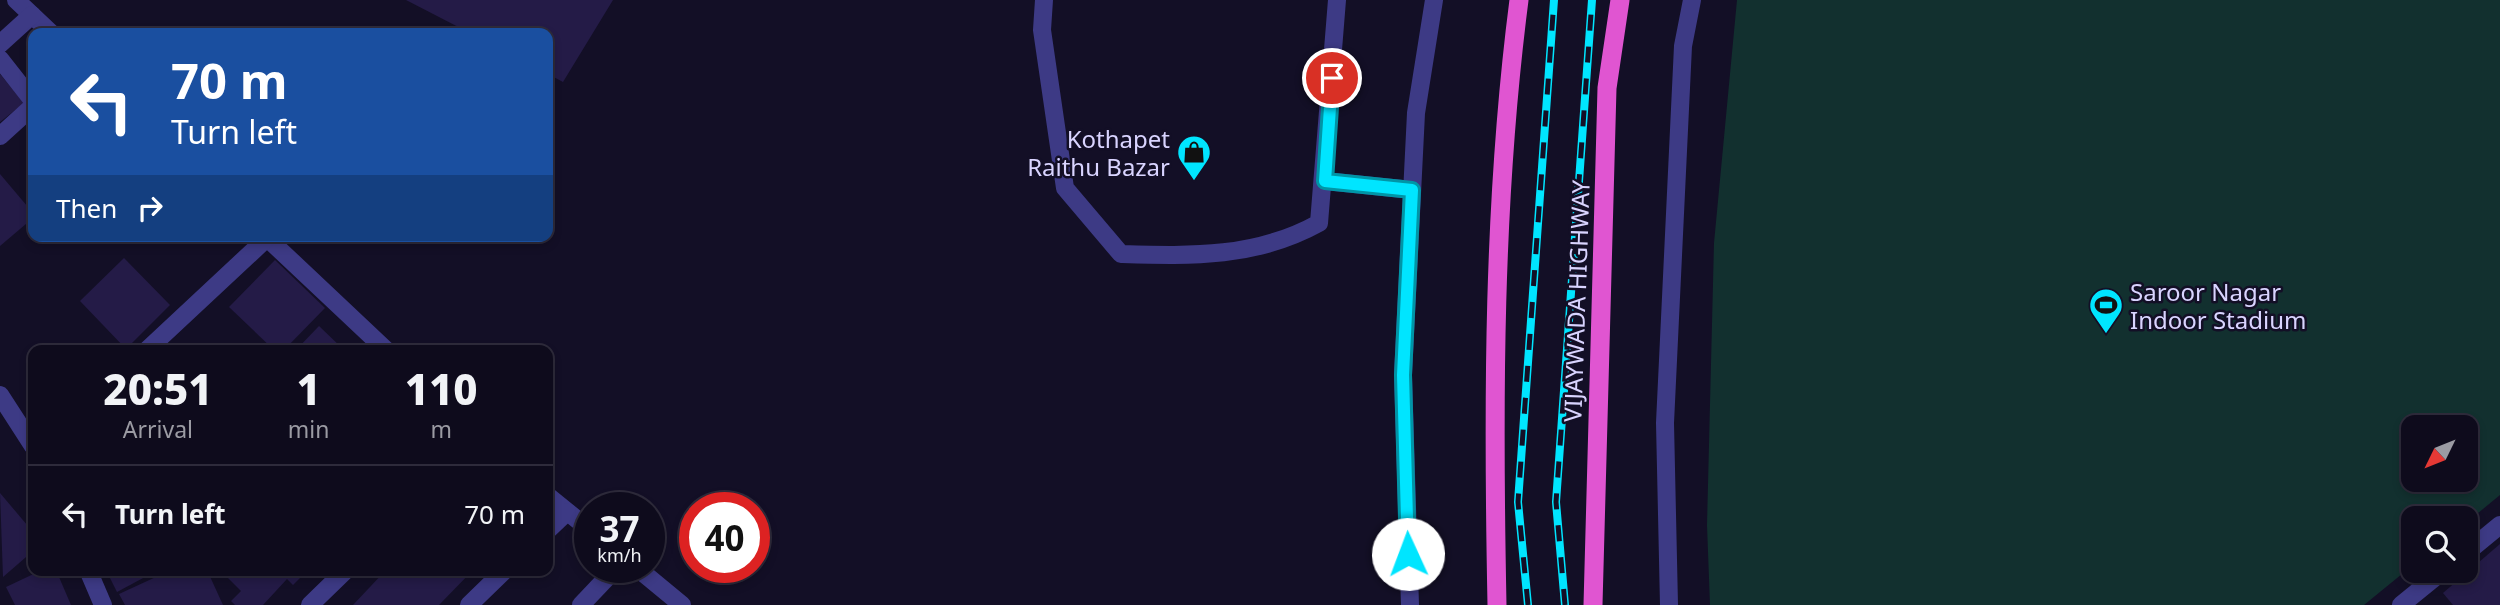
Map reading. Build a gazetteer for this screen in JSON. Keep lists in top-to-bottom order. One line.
{"streets":{"highway":["VIJAYWADA HIGHWAY"]},"places":{"shop":["Kothapet Raithu Bazar"],"sports":["Saroor Nagar Indoor Stadium"]},"north":"bottom left","page":{"turn":["70 m","Turn left"],"then":"Then","eta":["20:51","Arrival","1","min","110","m"],"list":[{"name":"Turn left","value":"70 m"}],"speed":"37 km/h","limit":"40"}}
